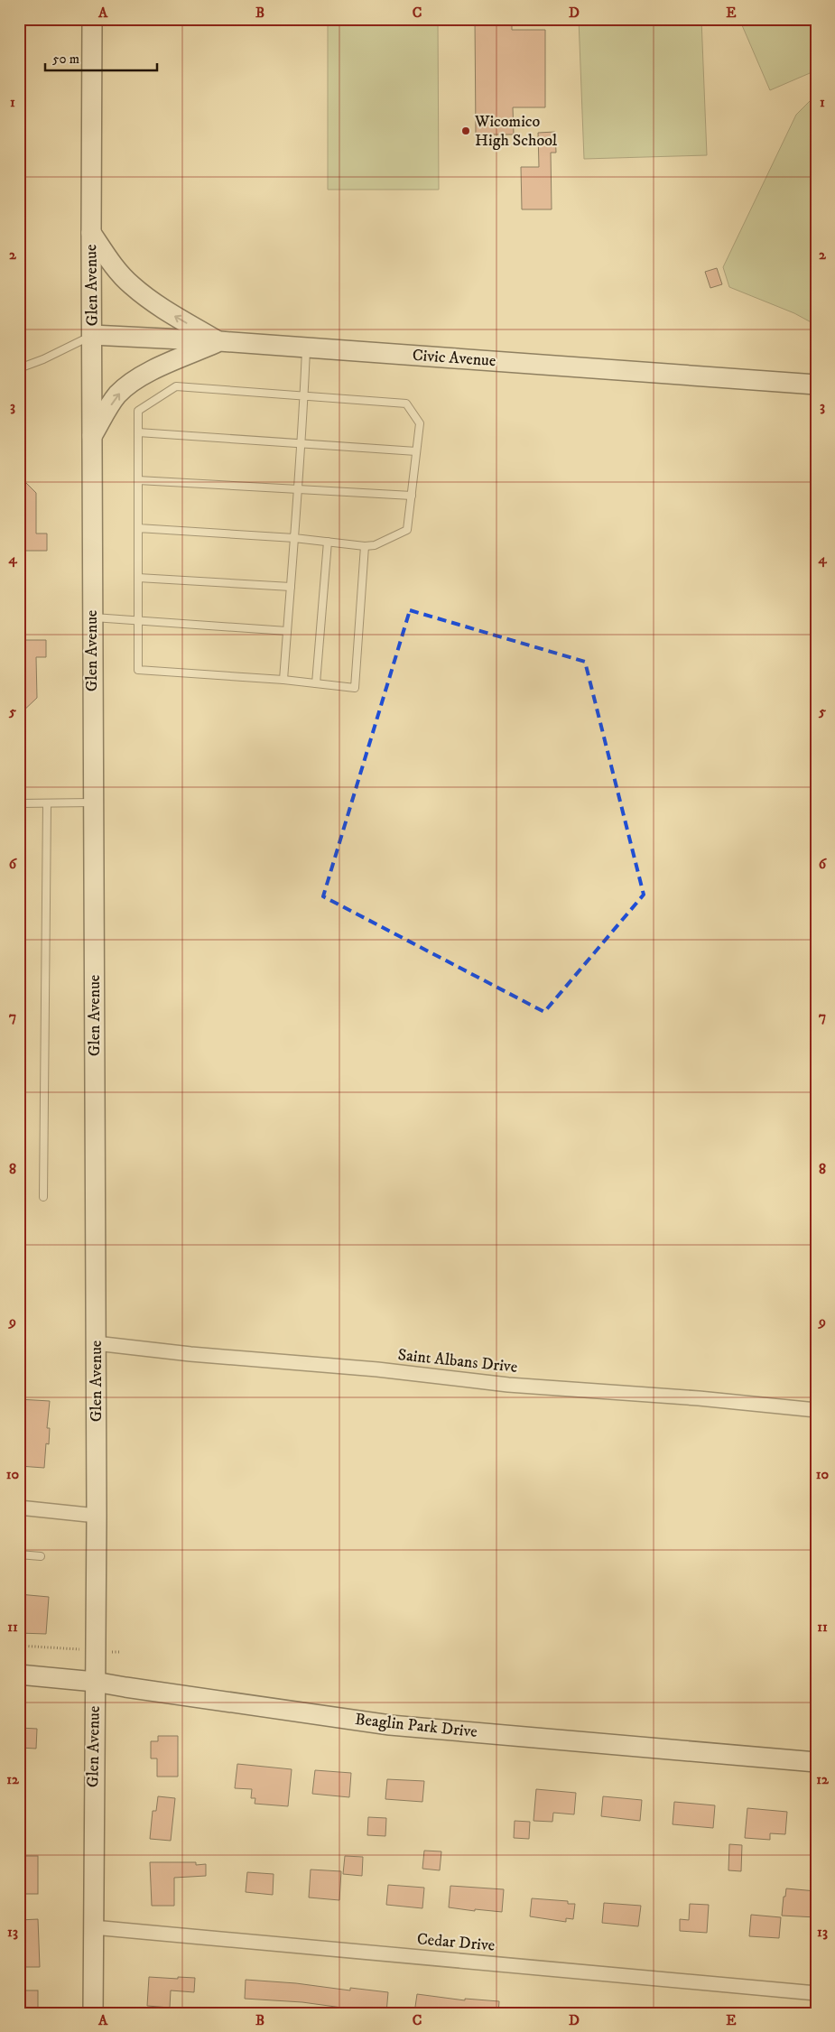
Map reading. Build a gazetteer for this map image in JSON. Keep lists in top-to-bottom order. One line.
{"streets":{"street":["Glen Avenue","Civic Avenue","Saint Albans Drive","Beaglin Park Drive","Cedar Drive"]},"crossings":[["Glen Avenue","Civic Avenue"],["Glen Avenue","Saint Albans Drive"],["Glen Avenue","Beaglin Park Drive"],["Glen Avenue","Cedar Drive"]],"places":["Wicomico High School"],"scale_bar":"50 m","grid":{"columns":["A","B","C","D","E"],"rows":["1","2","3","4","5","6","7","8","9","10","11","12","13"]}}
